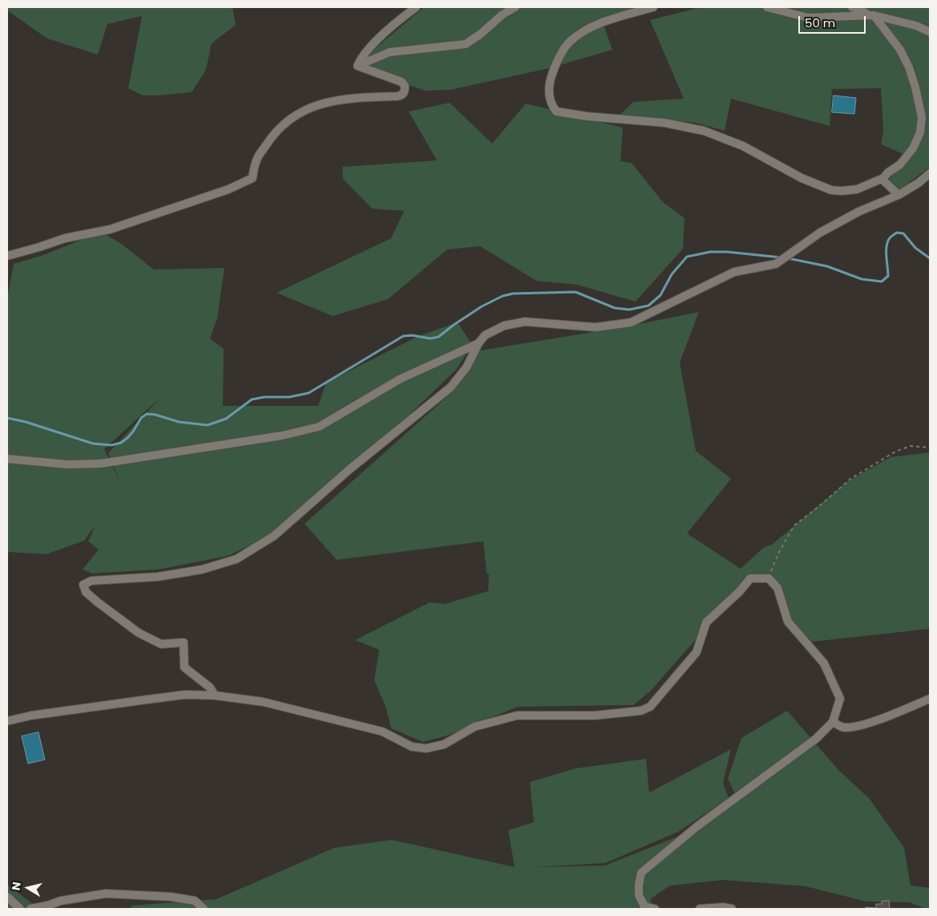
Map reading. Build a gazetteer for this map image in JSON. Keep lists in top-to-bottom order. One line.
{"scale_bar":"50 m","north":"left"}
